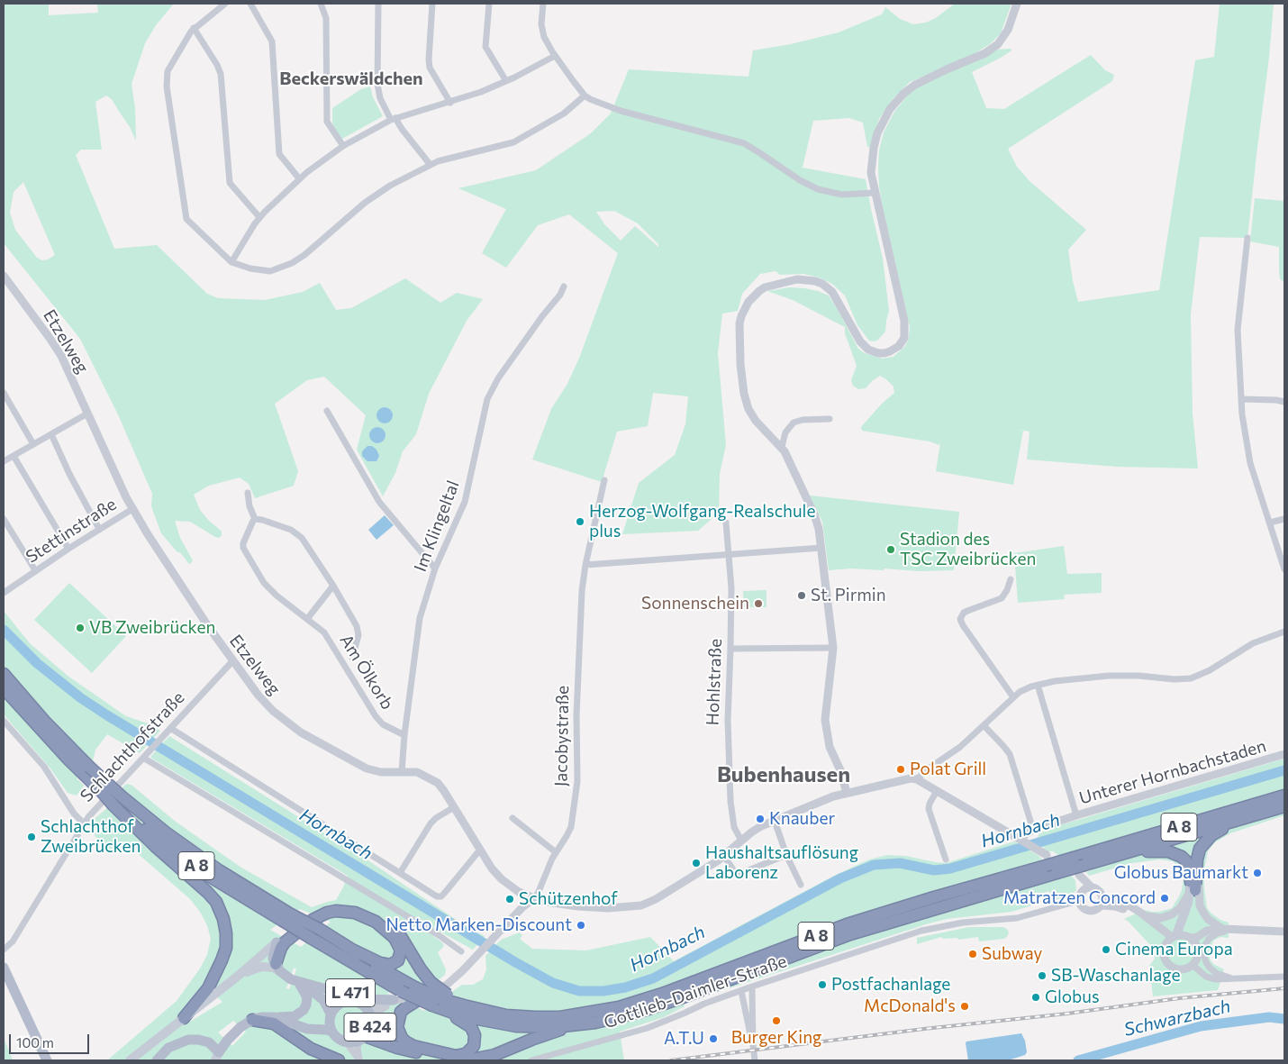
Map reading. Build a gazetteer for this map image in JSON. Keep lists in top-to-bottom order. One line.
{"streets":{"highway":["A 8"],"main road":["L 471","B 424"],"street":["Etzelweg","Im Klingeltal","Stettinstraße","Am Ölkorb","Hohlstraße","Jacobystraße","Schlachthofstraße","Unterer Hornbachstaden","Gottlieb-Daimler-Straße"]},"crossings":[["Etzelweg","Im Klingeltal"],["Etzelweg","Stettinstraße"],["Etzelweg","Jacobystraße"],["Etzelweg","Schlachthofstraße"],["Im Klingeltal","Am Ölkorb"],["A 8","L 471"],["L 471","B 424"]],"districts":["Beckerswäldchen","Bubenhausen"],"water":["Hornbach","Schwarzbach"],"places":["Herzog-Wolfgang-Realschule plus","Stadion des TSC Zweibrücken","St. Pirmin","Sonnenschein","VB Zweibrücken","Polat Grill","Knauber","Schlachthof Zweibrücken","Haushaltsauflösung Laborenz","Globus Baumarkt","Matratzen Concord","Schützenhof","Netto Marken-Discount","Cinema Europa","Subway","SB-Waschanlage","Postfachanlage","Globus","McDonald's","Burger King","A.T.U"],"scale_bar":"100 m"}
